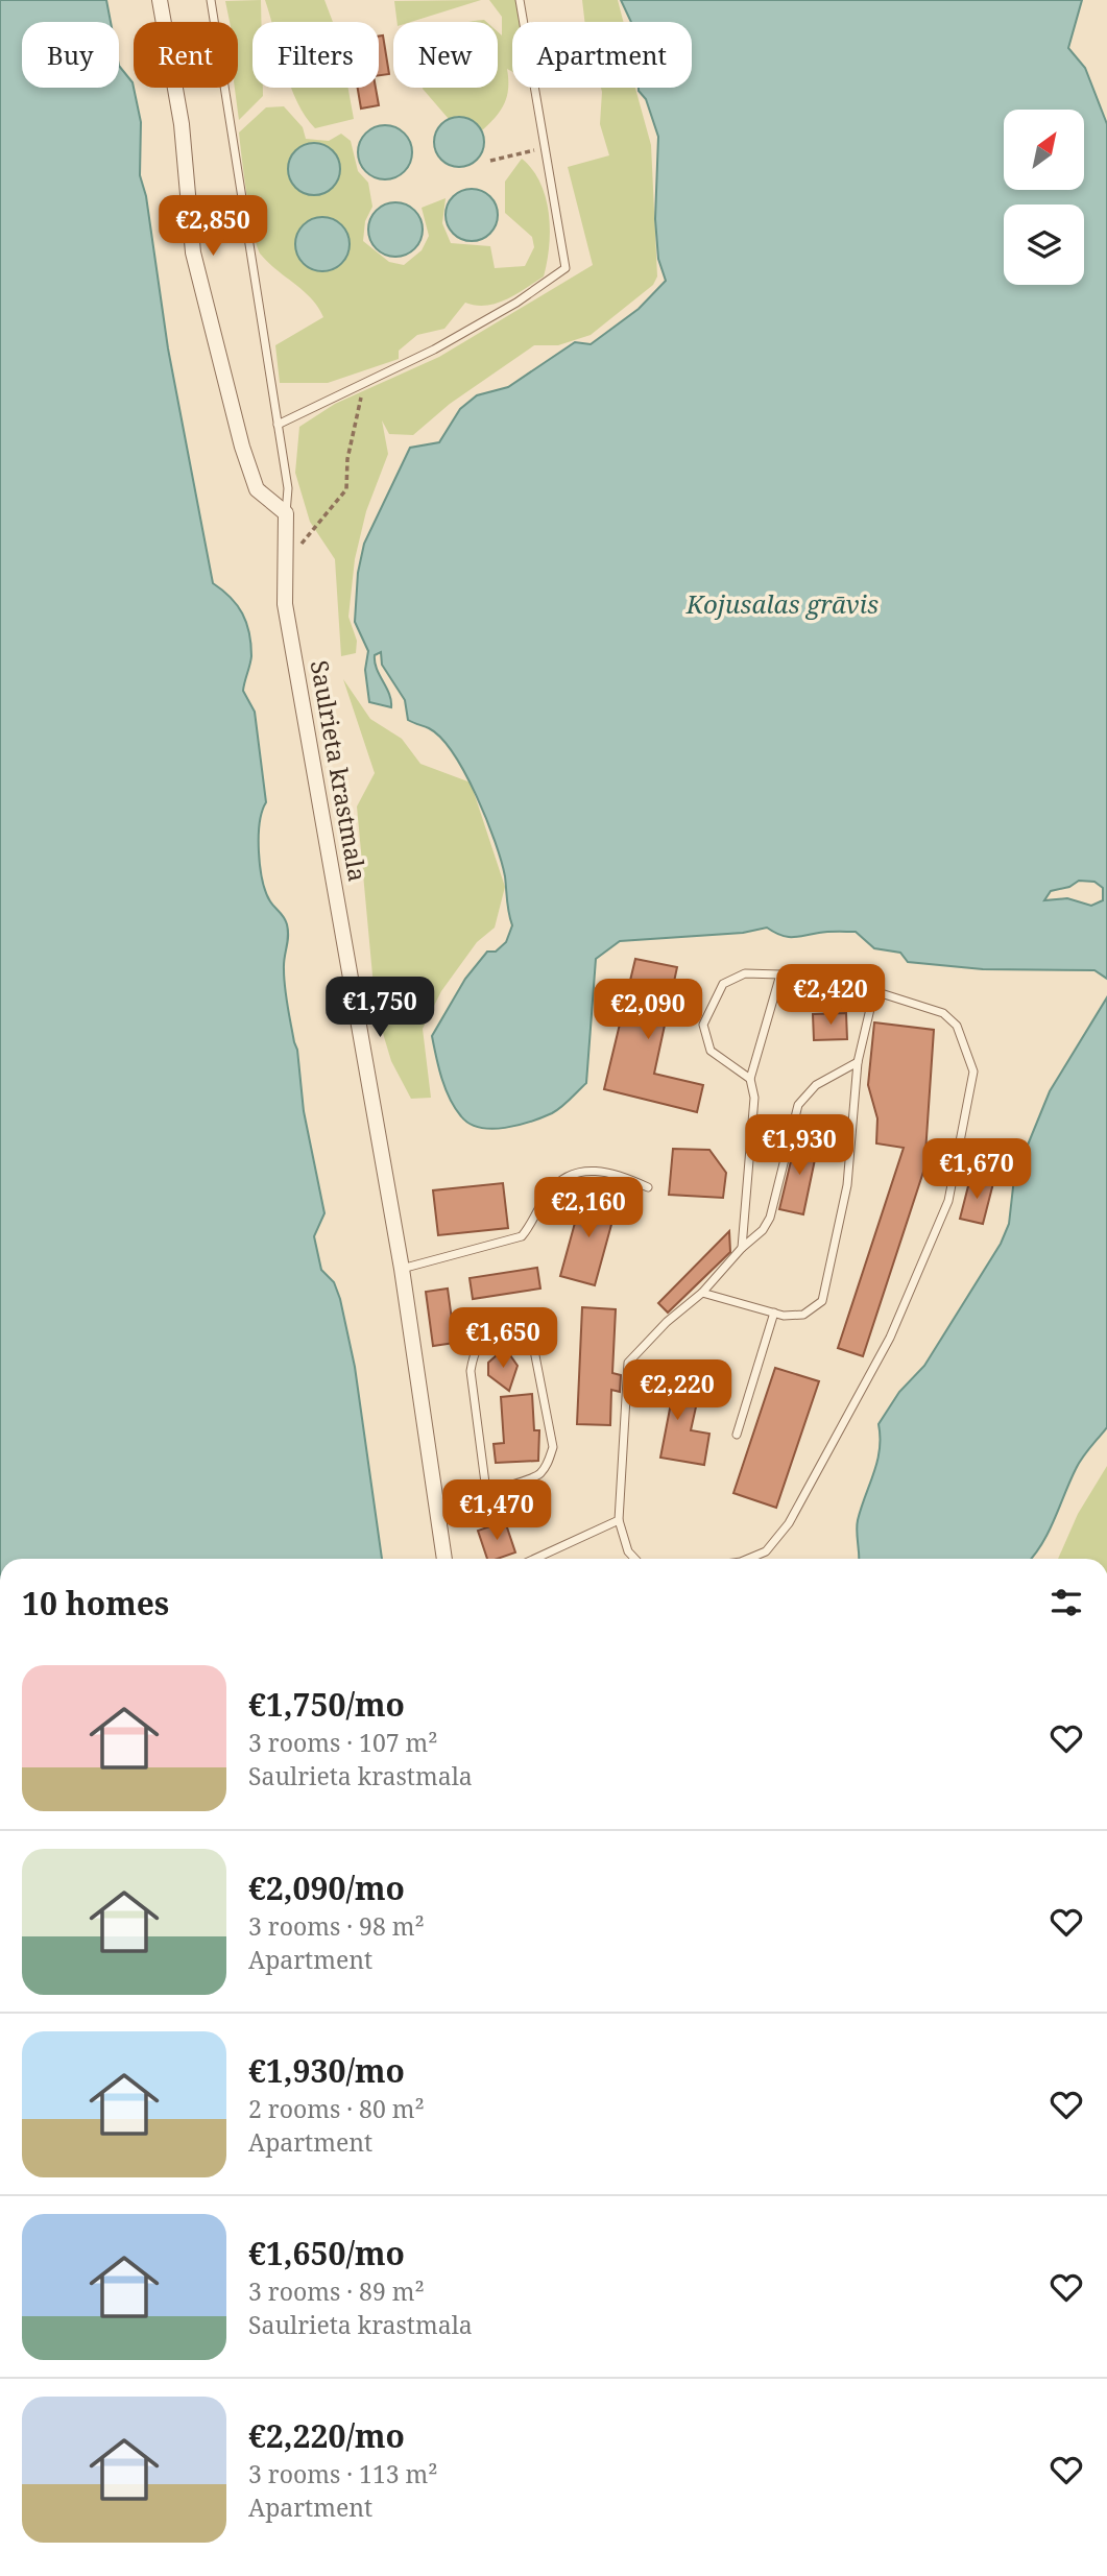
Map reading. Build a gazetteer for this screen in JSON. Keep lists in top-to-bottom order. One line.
{"streets":{"street":["Saulrieta krastmala"]},"water":["Kojusalas grāvis"],"north":"top right","page":{"chip":["Buy","Rent","Filters","New","Apartment"],"price":["€2,850","€2,420","€1,750","€2,090","€1,930","€1,670","€2,160","€1,650","€2,220","€1,470"],"heading":"10 homes","list":[{"name":"€1,750/mo","note":"3 rooms · 107 m² · Saulrieta krastmala"},{"name":"€2,090/mo","note":"3 rooms · 98 m² · Apartment"},{"name":"€1,930/mo","note":"2 rooms · 80 m² · Apartment"},{"name":"€1,650/mo","note":"3 rooms · 89 m² · Saulrieta krastmala"},{"name":"€2,220/mo","note":"3 rooms · 113 m² · Apartment"}]}}
